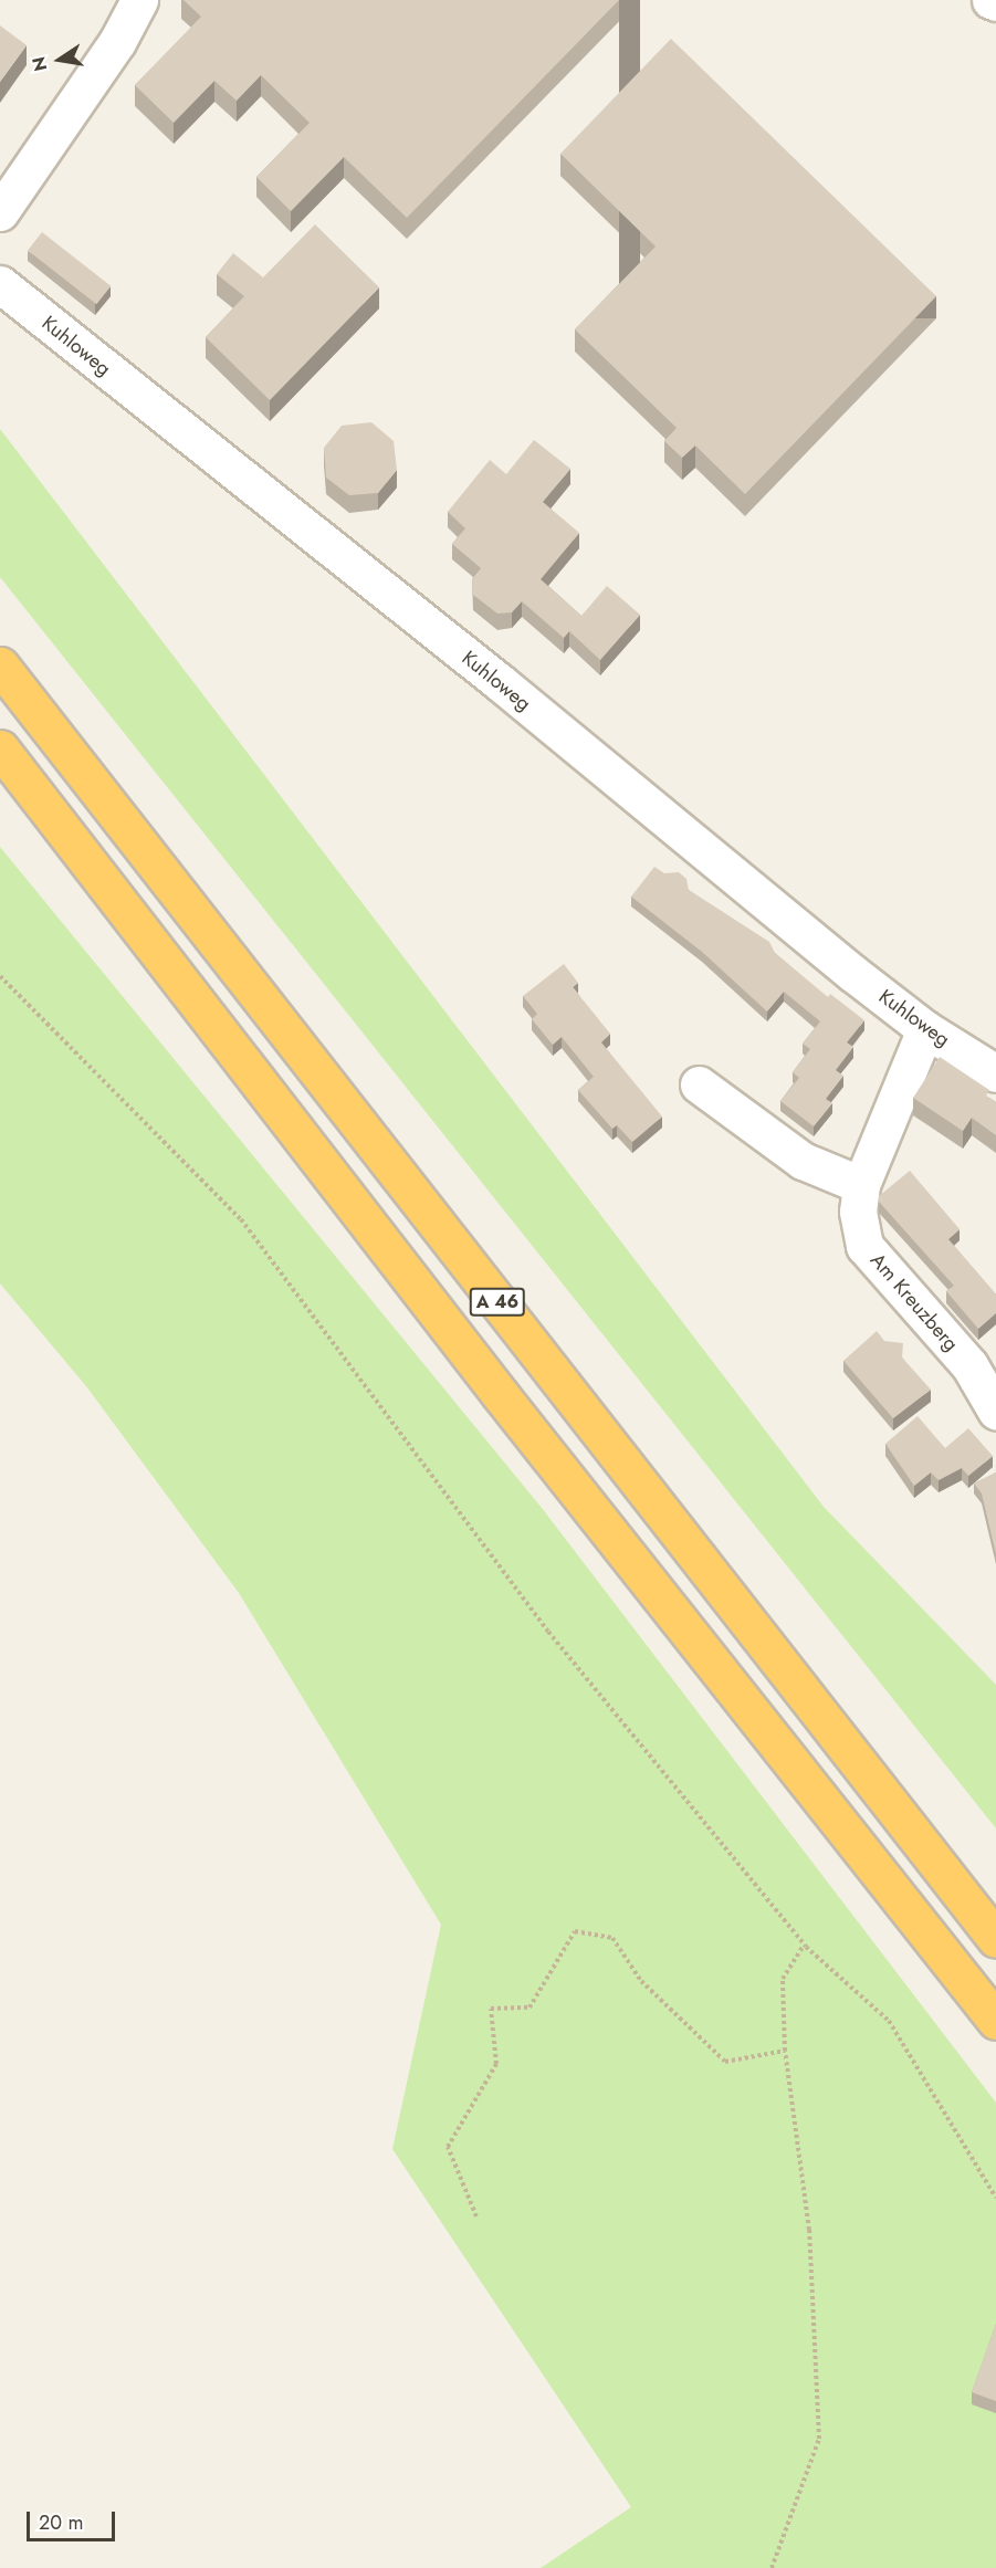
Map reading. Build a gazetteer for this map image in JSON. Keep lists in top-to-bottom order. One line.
{"streets":{"highway":["A 46"],"street":["Kuhloweg","Am Kreuzberg"]},"crossings":[["Kuhloweg","Am Kreuzberg"]],"scale_bar":"20 m","north":"left"}
